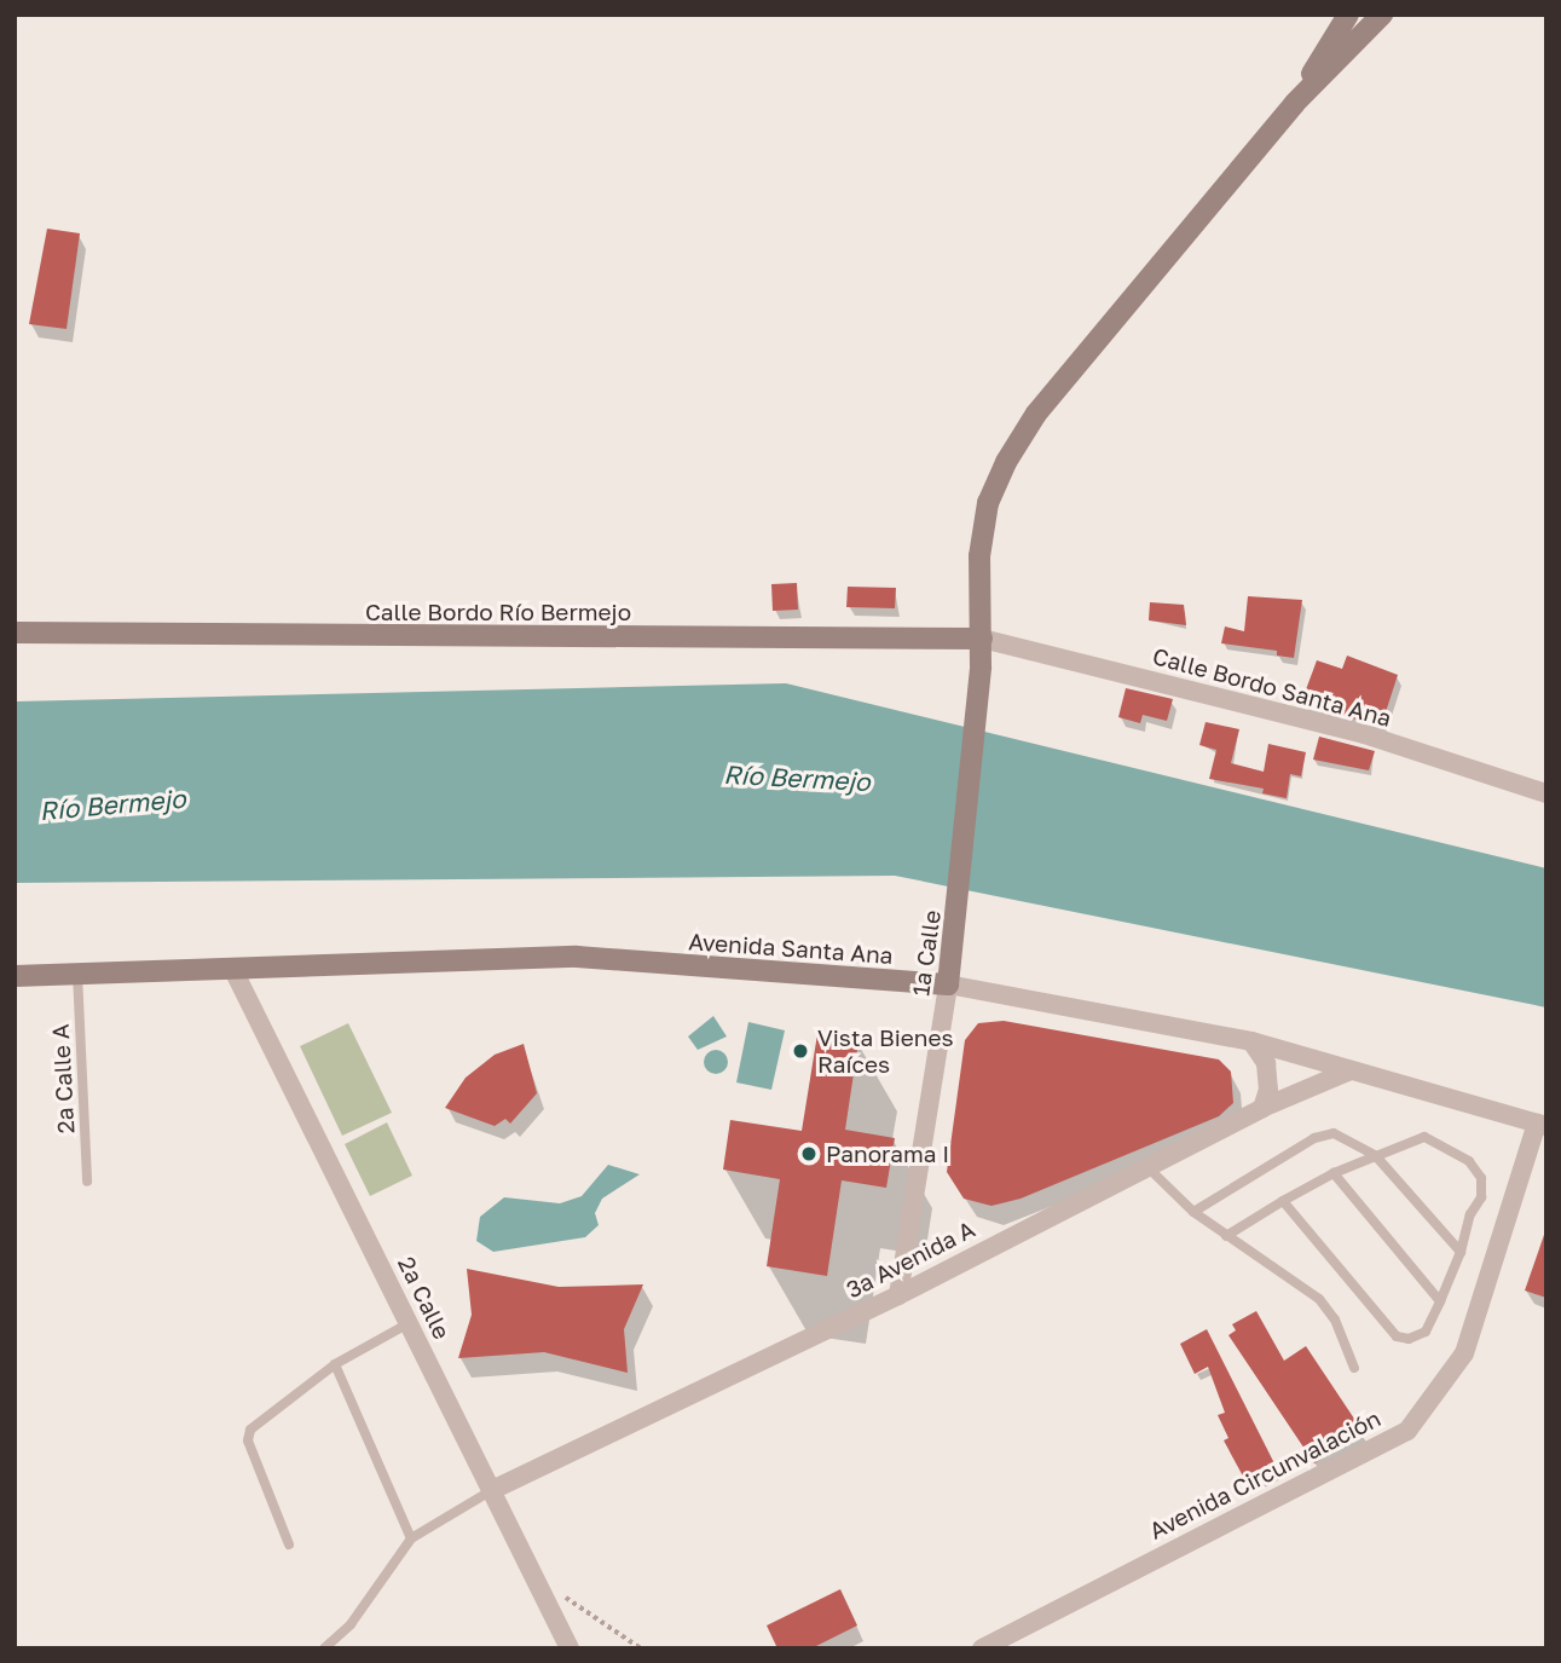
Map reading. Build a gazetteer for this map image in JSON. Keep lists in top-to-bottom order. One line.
{"streets":{"main road":["Calle Bordo Río Bermejo","Avenida Santa Ana","1a Calle"],"street":["Calle Bordo Santa Ana","3a Avenida A","2a Calle","Avenida Circunvalación"],"lane":["2a Calle A"]},"crossings":[["Calle Bordo Río Bermejo","Calle Bordo Santa Ana"],["Calle Bordo Río Bermejo","1a Calle"],["Calle Bordo Santa Ana","1a Calle"],["Avenida Santa Ana","1a Calle"],["Avenida Santa Ana","2a Calle A"],["Avenida Santa Ana","3a Avenida A"],["Avenida Santa Ana","2a Calle"],["Avenida Santa Ana","Avenida Circunvalación"],["1a Calle","3a Avenida A"],["3a Avenida A","2a Calle"]],"water":["Río Bermejo"],"places":["Vista Bienes Raíces","Panorama I"]}
